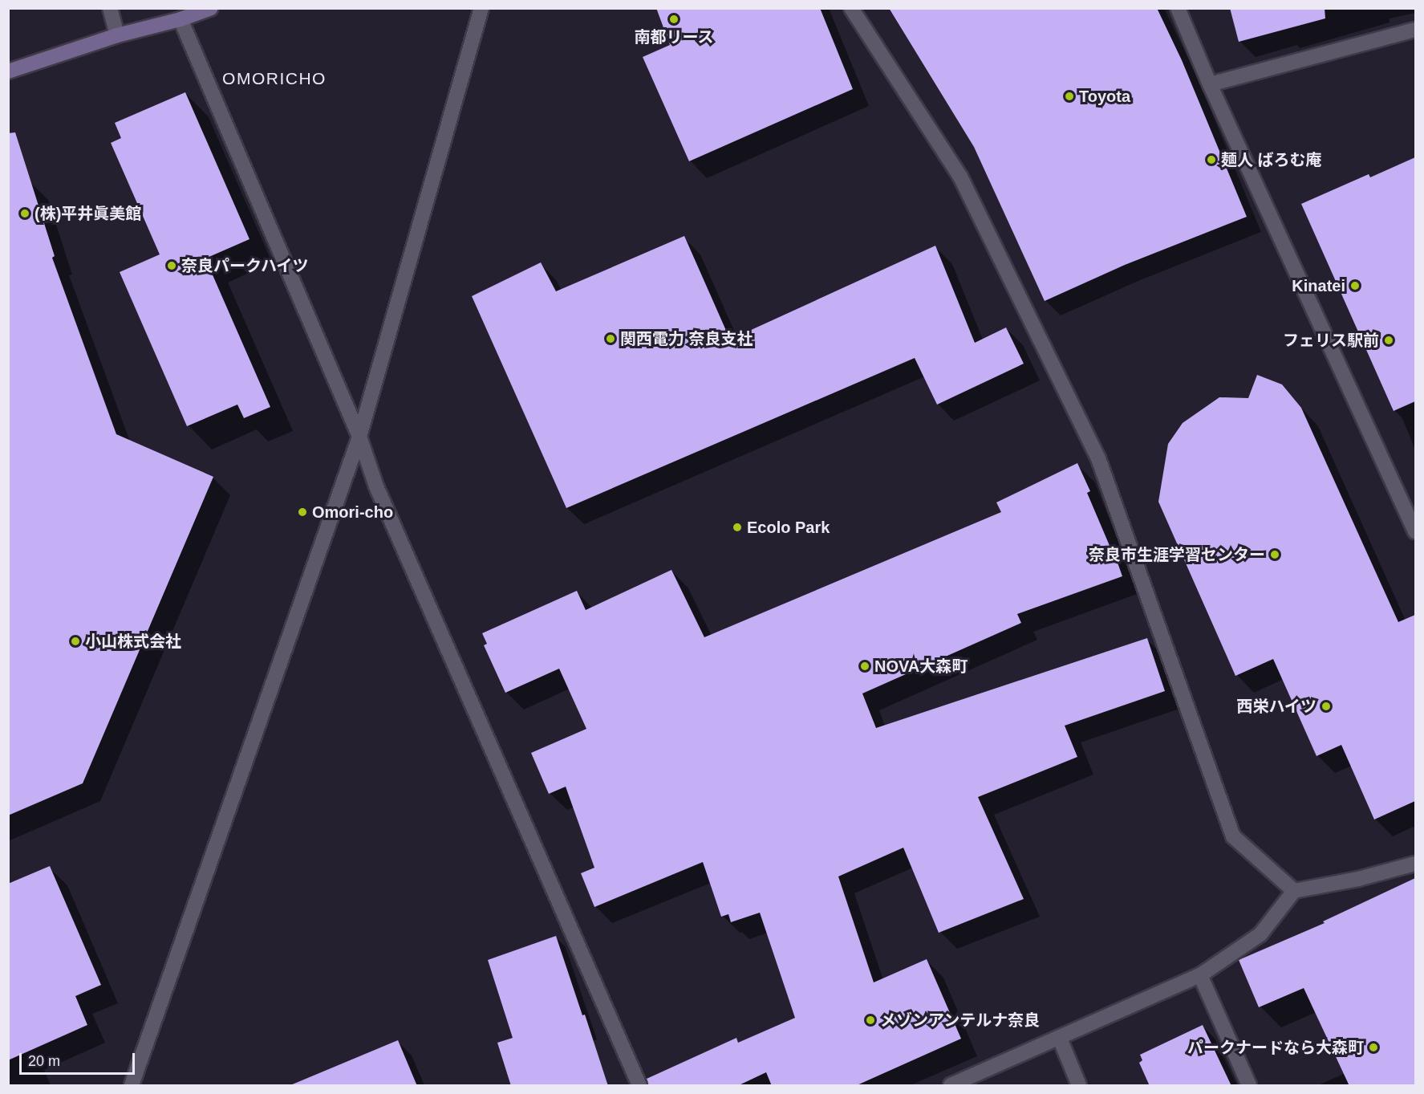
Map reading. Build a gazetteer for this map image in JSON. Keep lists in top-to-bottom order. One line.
{"districts":["OMORICHO"],"places":["南都リース","Toyota","麺人 ばろむ庵","(株)平井眞美館","奈良パークハイツ","Kinatei","関西電力 奈良支社","フェリス駅前","Omori-cho","Ecolo Park","奈良市生涯学習センター","小山株式会社","NOVA大森町","西栄ハイツ","メゾンアンテルナ奈良","パークナードなら大森町"],"scale_bar":"20 m"}
